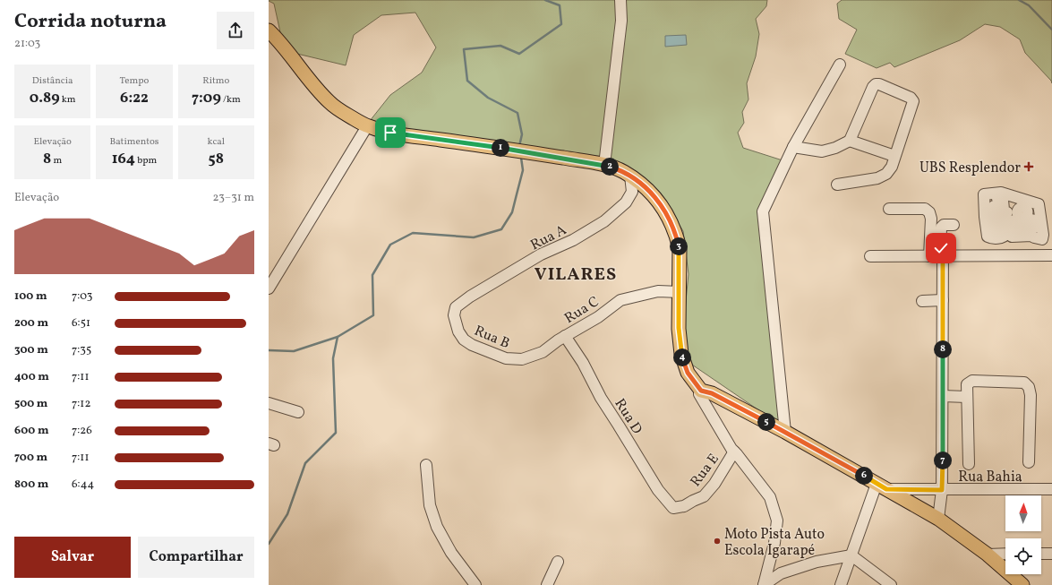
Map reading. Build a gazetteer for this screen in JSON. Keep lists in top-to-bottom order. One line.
{"streets":{"street":["Rua A","Rua C","Rua B","Rua D","Rua E","Rua Bahia"]},"crossings":[["Rua A","Rua B"],["Rua C","Rua B"],["Rua C","Rua D"],["Rua D","Rua E"]],"districts":["VILARES"],"places":{"health":["UBS Resplendor"],"other":["Moto Pista Auto Escola Igarapé"]},"north":"top","page":{"heading":["Corrida noturna","21:03"],"stats":[["Distância","0.89 km"],["Tempo","6:22"],["Ritmo","7:09 /km"],["Elevação","8 m"],["Batimentos","164 bpm"],["kcal","58"]],"pins":["1","2","3","8","4","5","7","6"],"chart":["Elevação","23–31 m"],"list":[{"name":"100 m","note":"7:03"},{"name":"200 m","note":"6:51"},{"name":"300 m","note":"7:35"},{"name":"400 m","note":"7:11"},{"name":"500 m","note":"7:12"},{"name":"600 m","note":"7:26"},{"name":"700 m","note":"7:11"},{"name":"800 m","note":"6:44"}],"buttons":["Salvar","Compartilhar"]}}
